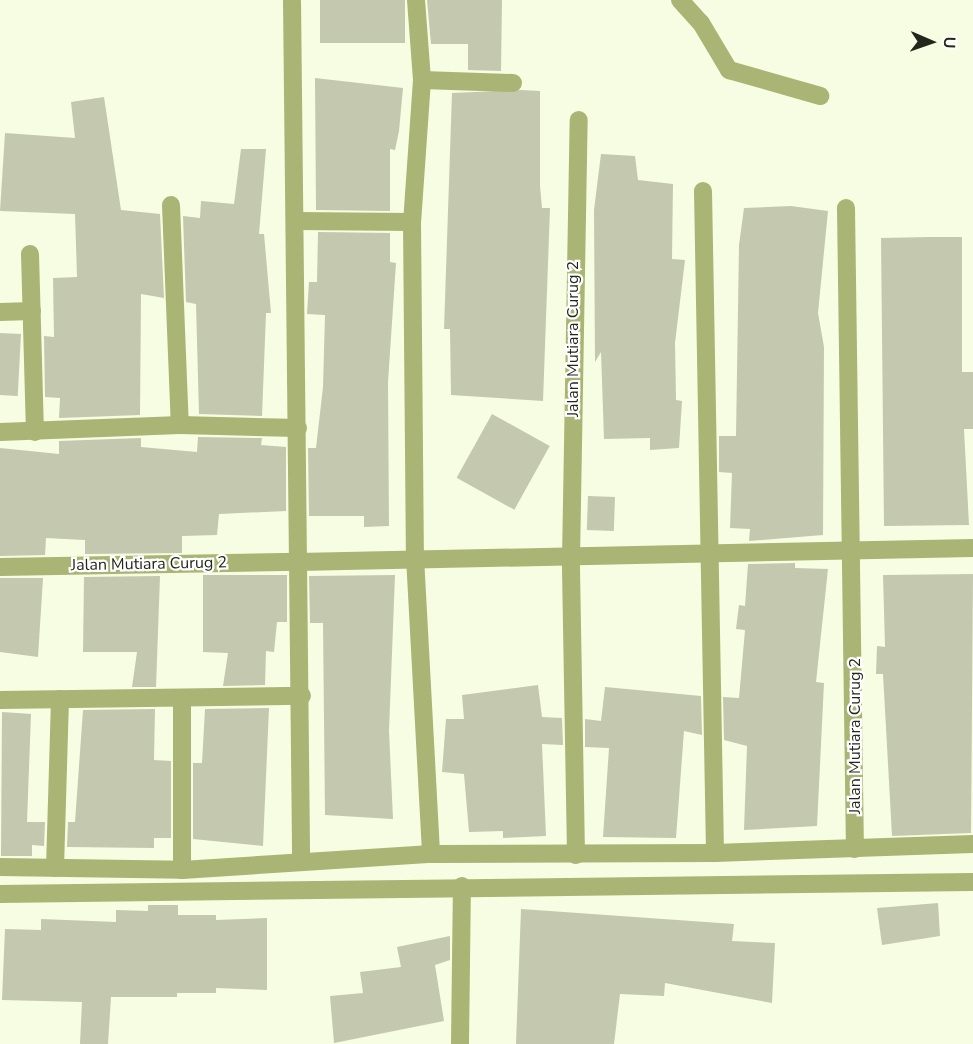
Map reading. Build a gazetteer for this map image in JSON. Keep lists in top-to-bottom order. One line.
{"streets":{"street":["Jalan Mutiara Curug 2"]},"north":"right"}
